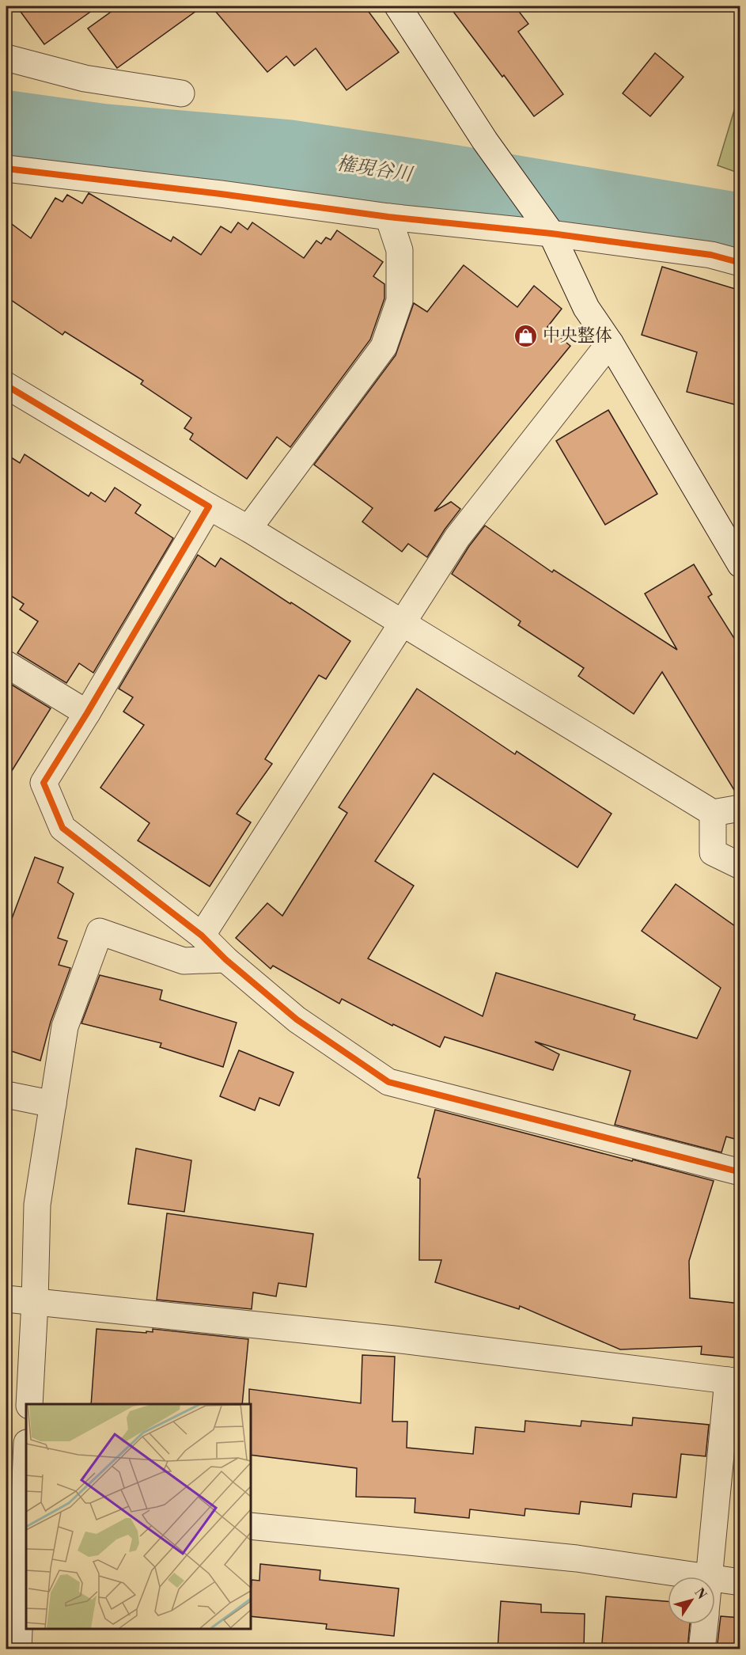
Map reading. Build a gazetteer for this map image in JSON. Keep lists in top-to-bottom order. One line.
{"water":["権現谷川"],"places":{"shop":["中央整体"]},"north":"top right"}
